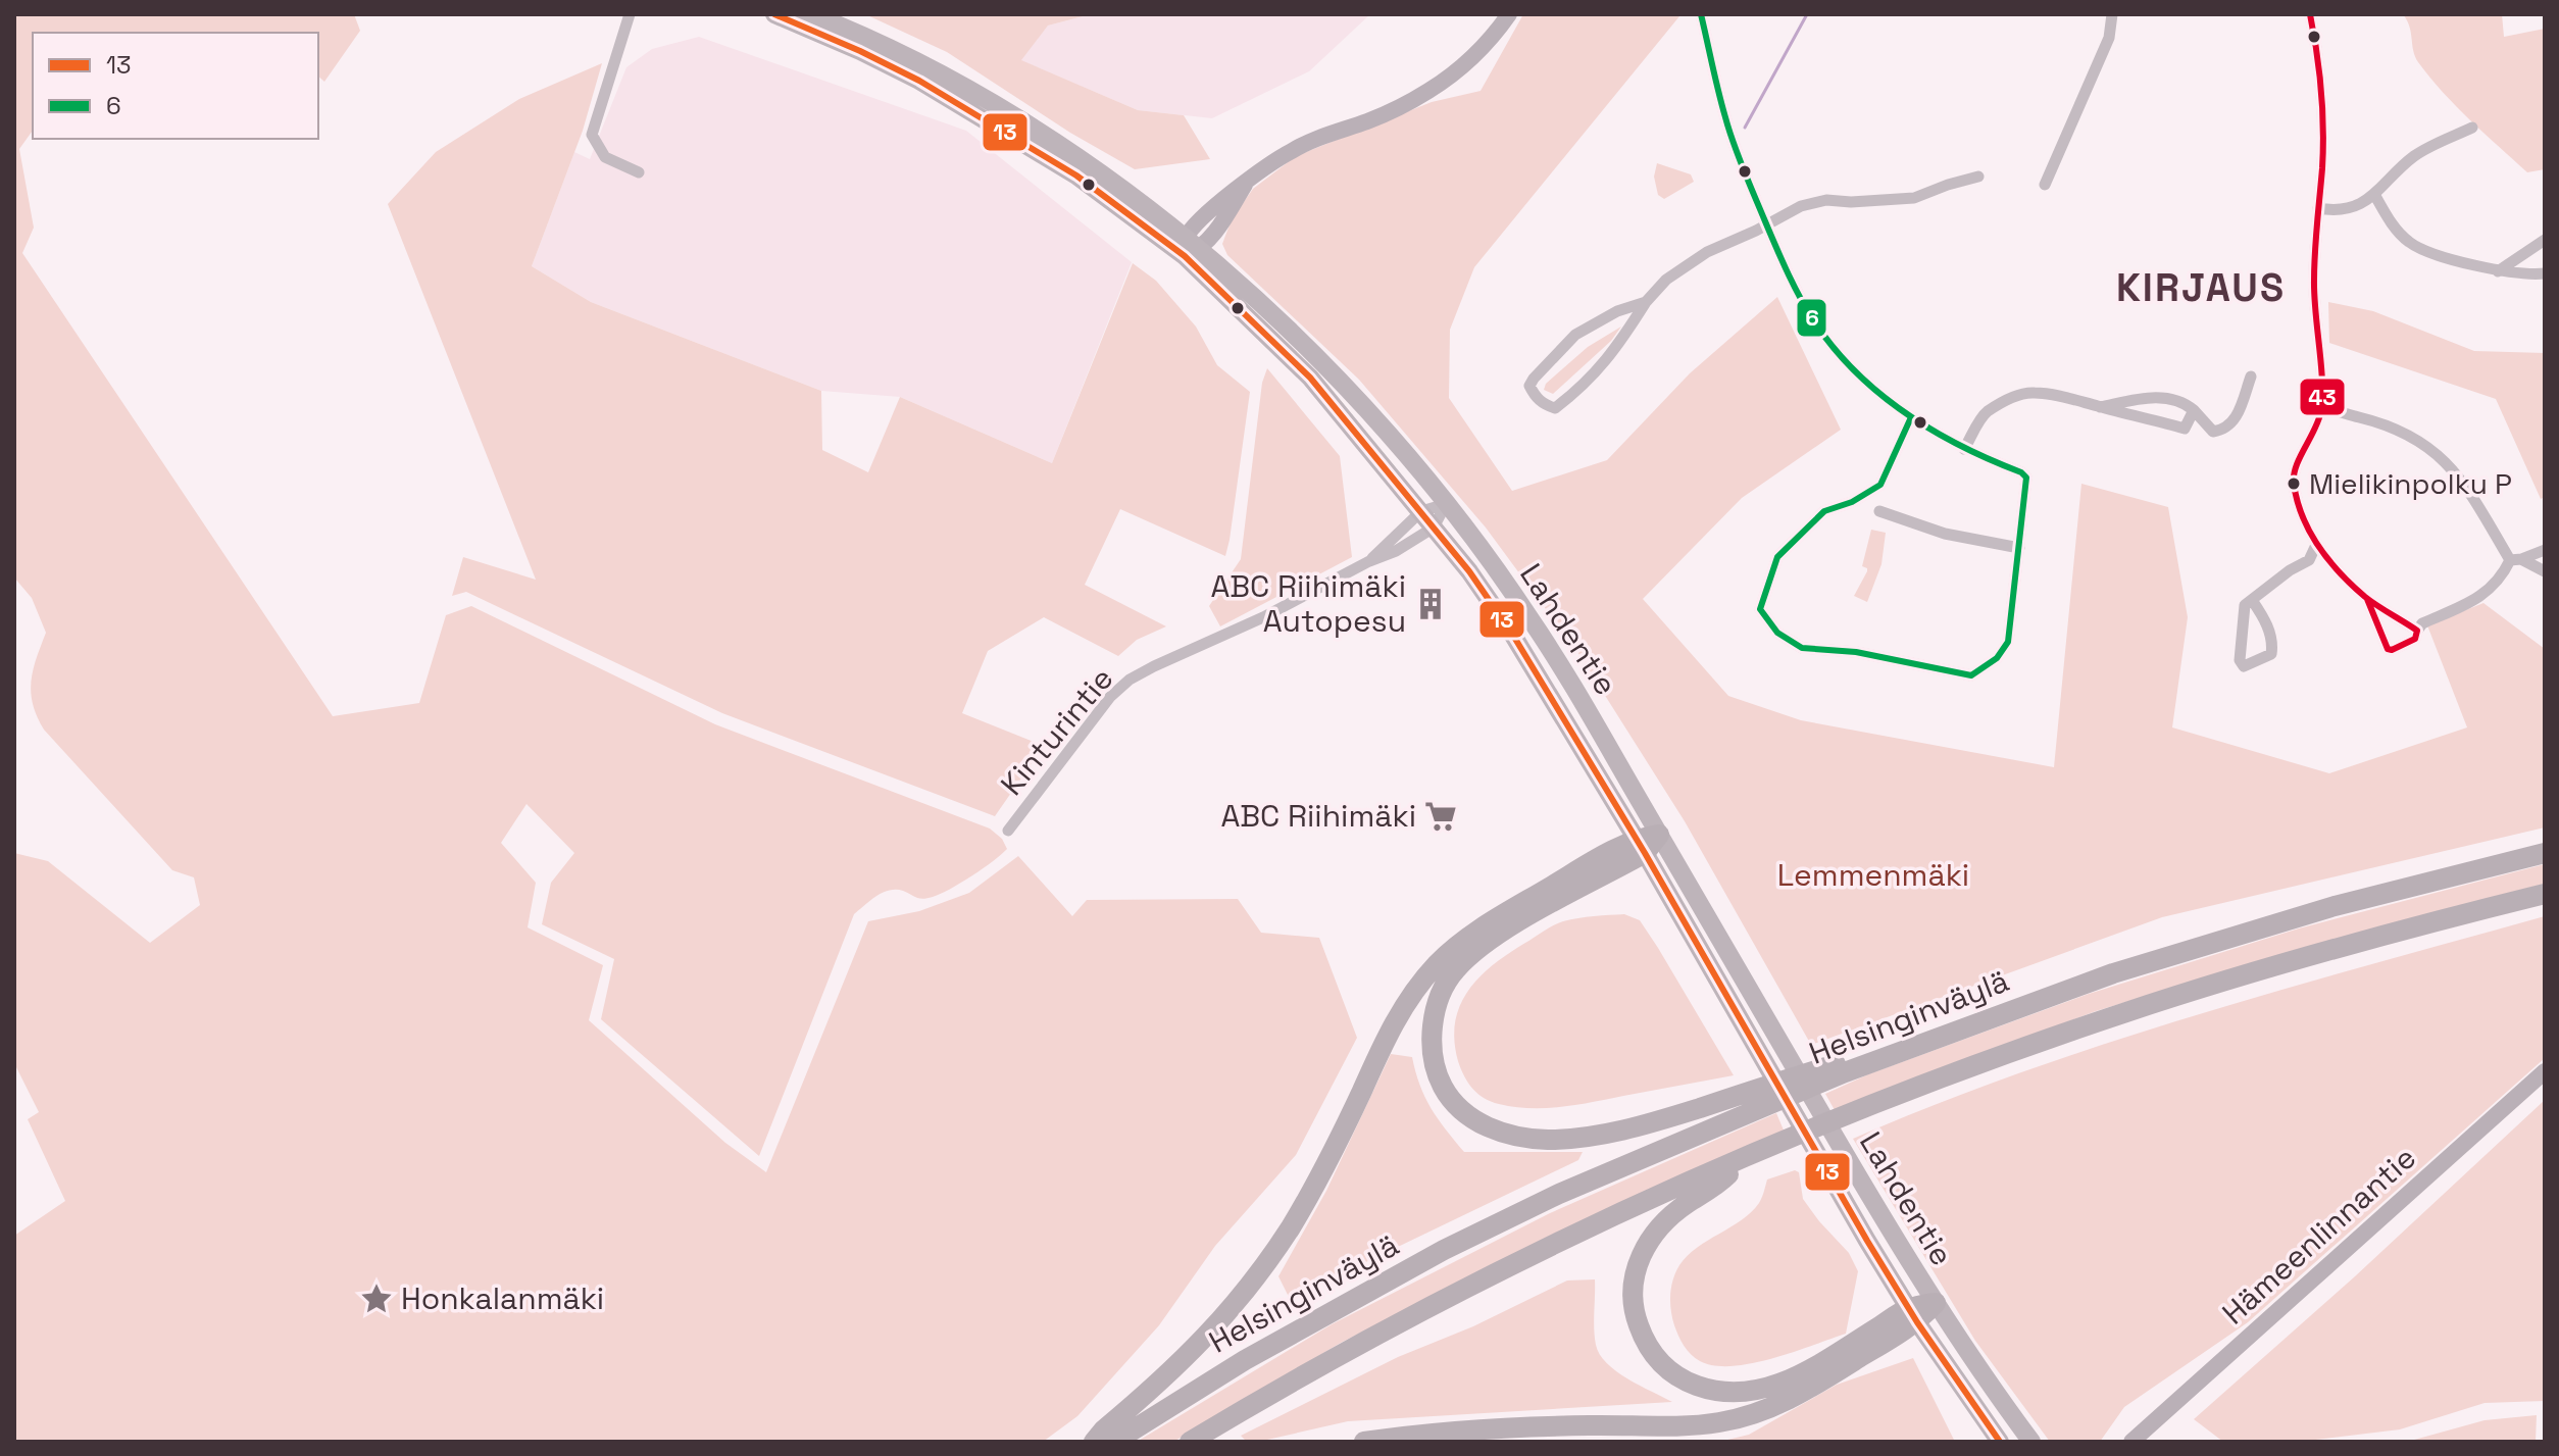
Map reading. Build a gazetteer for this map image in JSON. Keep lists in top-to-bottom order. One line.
{"streets":{"highway":["Helsinginväylä"],"main road":["Lahdentie","Hämeenlinnantie"],"street":["Kinturintie"]},"crossings":[["Lahdentie","Kinturintie"]],"districts":["KIRJAUS"],"parks":["Lemmenmäki"],"places":{"other":["Mielikinpolku P"],"building":["ABC Riihimäki Autopesu"],"supermarket":["ABC Riihimäki"],"place":["Honkalanmäki"]},"lines":["transit line 13","transit line 6","transit line 43"],"legend":["13","6"]}
